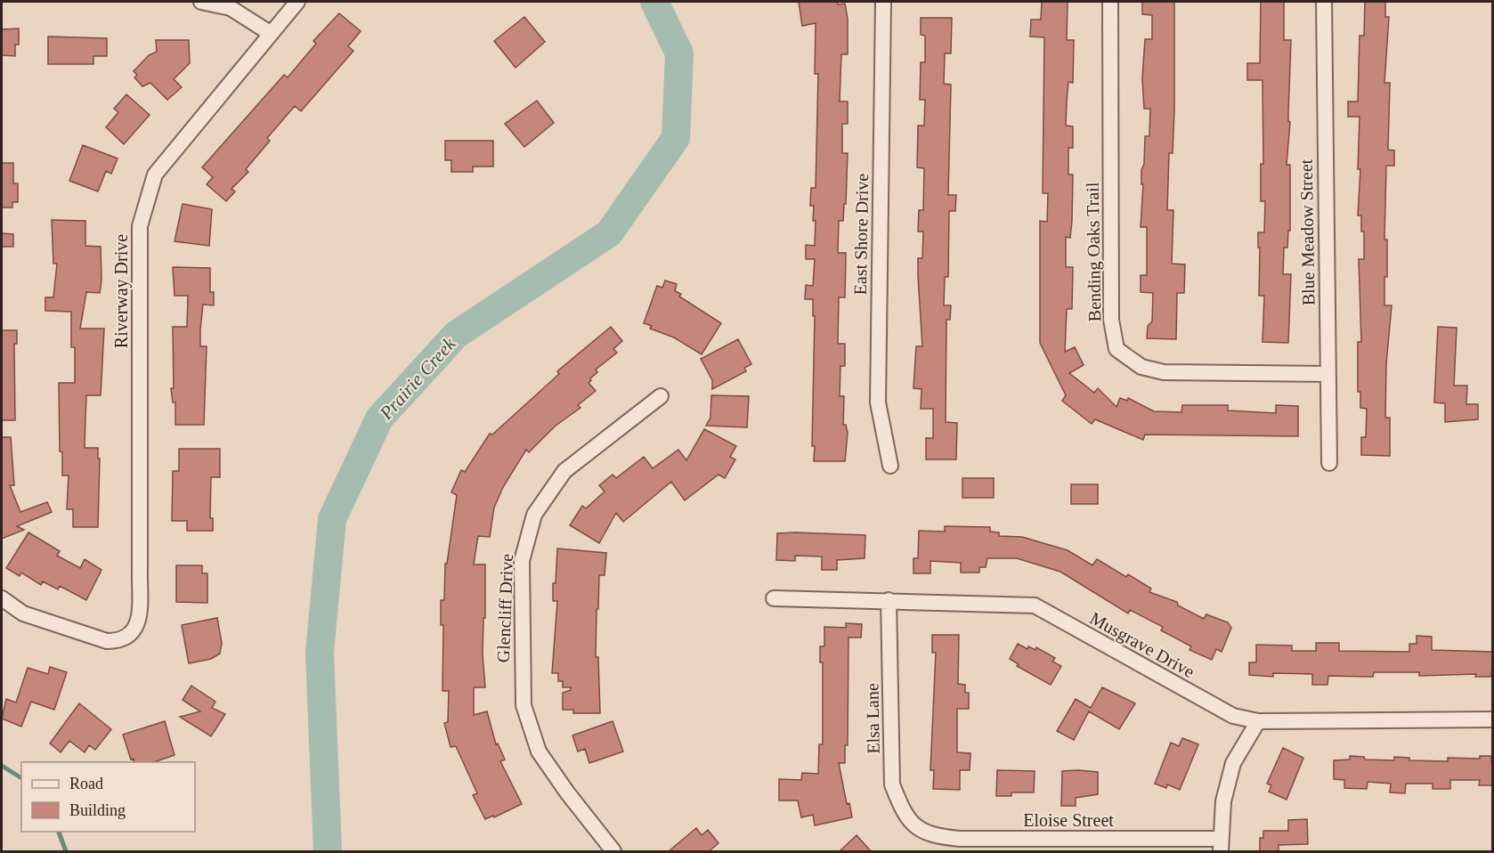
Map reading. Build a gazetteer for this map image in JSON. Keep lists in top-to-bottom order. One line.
{"streets":{"street":["Blue Meadow Street","East Shore Drive","Bending Oaks Trail","Riverway Drive","Glencliff Drive","Musgrave Drive","Elsa Lane","Eloise Street"]},"crossings":[["Blue Meadow Street","Bending Oaks Trail"],["Musgrave Drive","Elsa Lane"],["Elsa Lane","Eloise Street"]],"water":["Prairie Creek"],"legend":["Road","Building"]}
